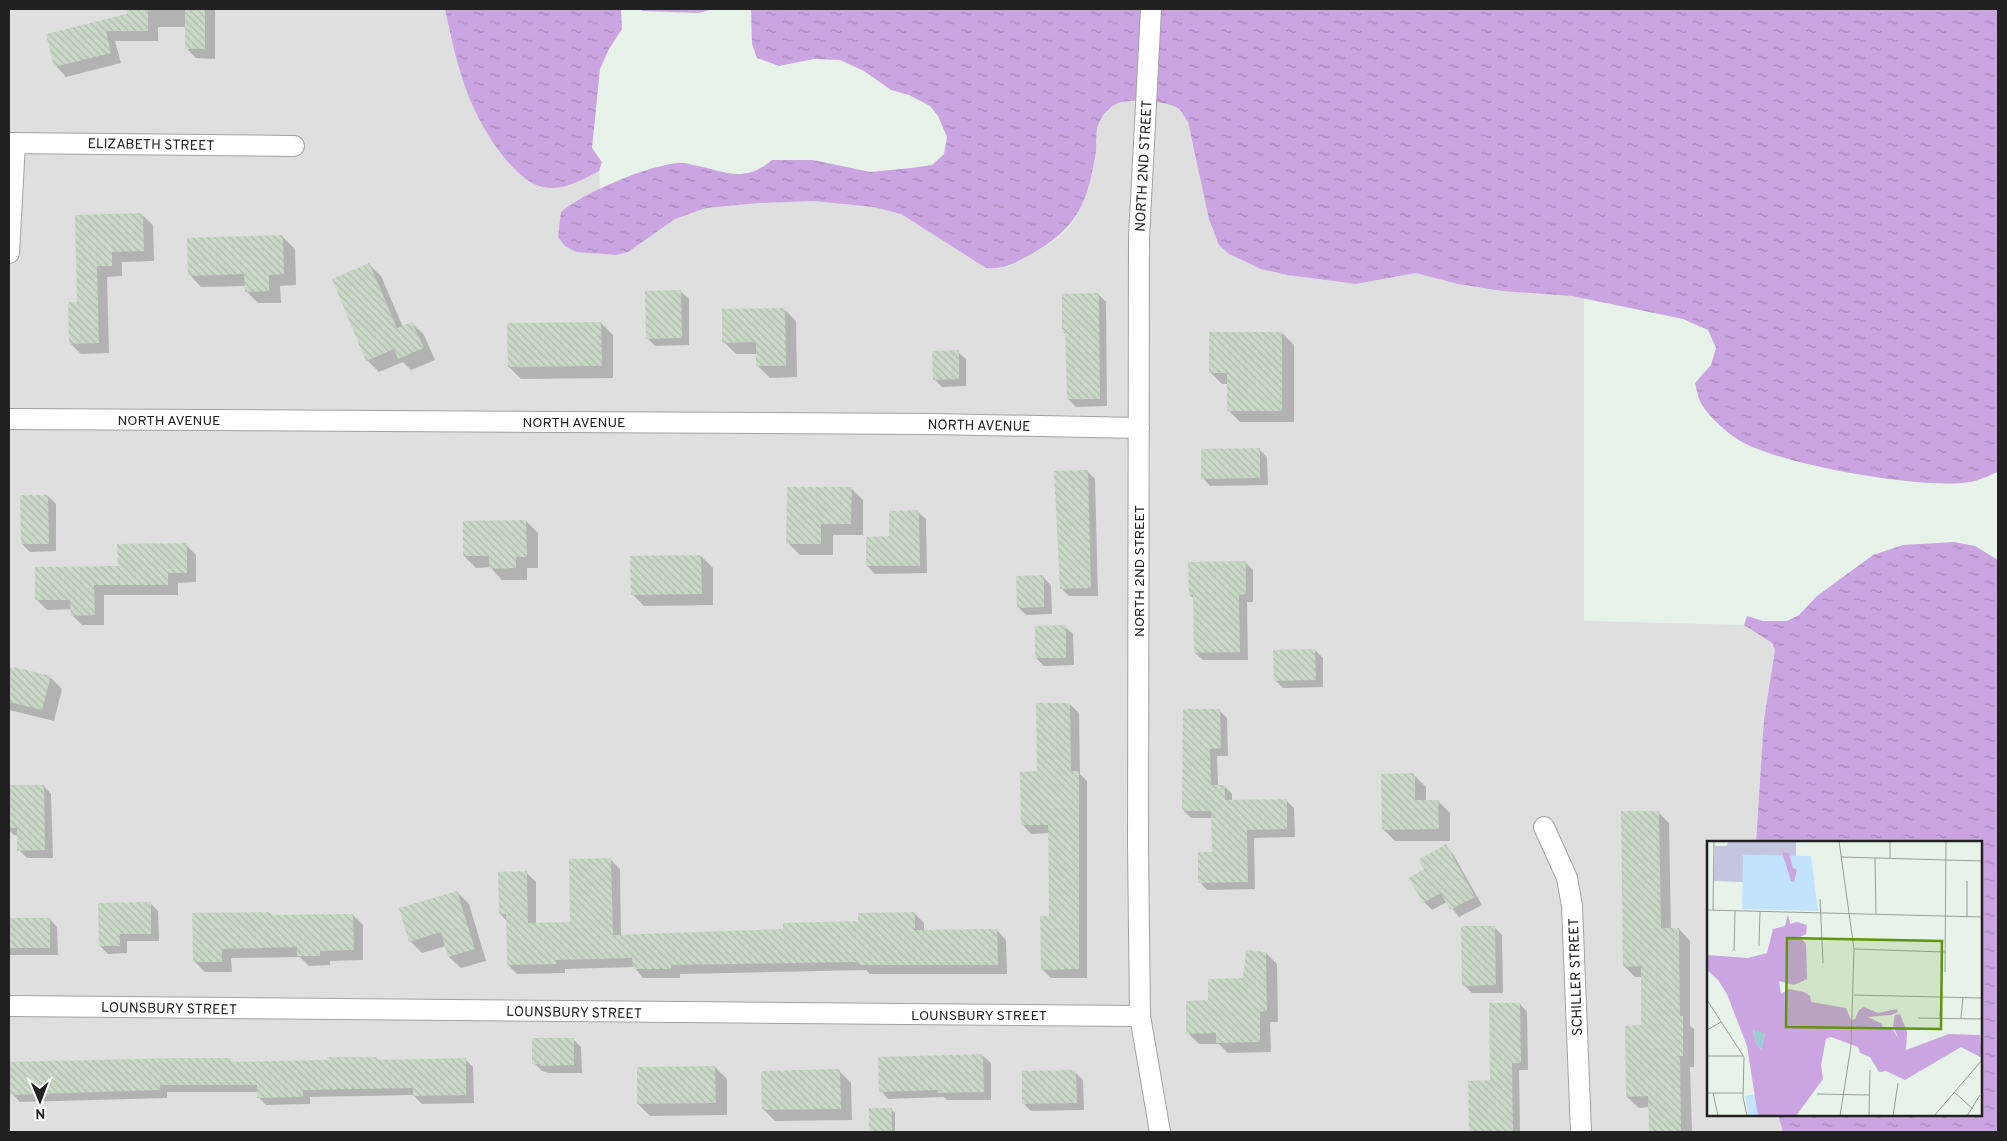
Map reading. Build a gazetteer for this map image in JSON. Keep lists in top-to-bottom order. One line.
{"streets":{"street":["ELIZABETH STREET","NORTH 2ND STREET","NORTH AVENUE","SCHILLER STREET","LOUNSBURY STREET"]},"crossings":[["NORTH 2ND STREET","NORTH AVENUE"],["NORTH 2ND STREET","LOUNSBURY STREET"]],"north":"bottom"}
